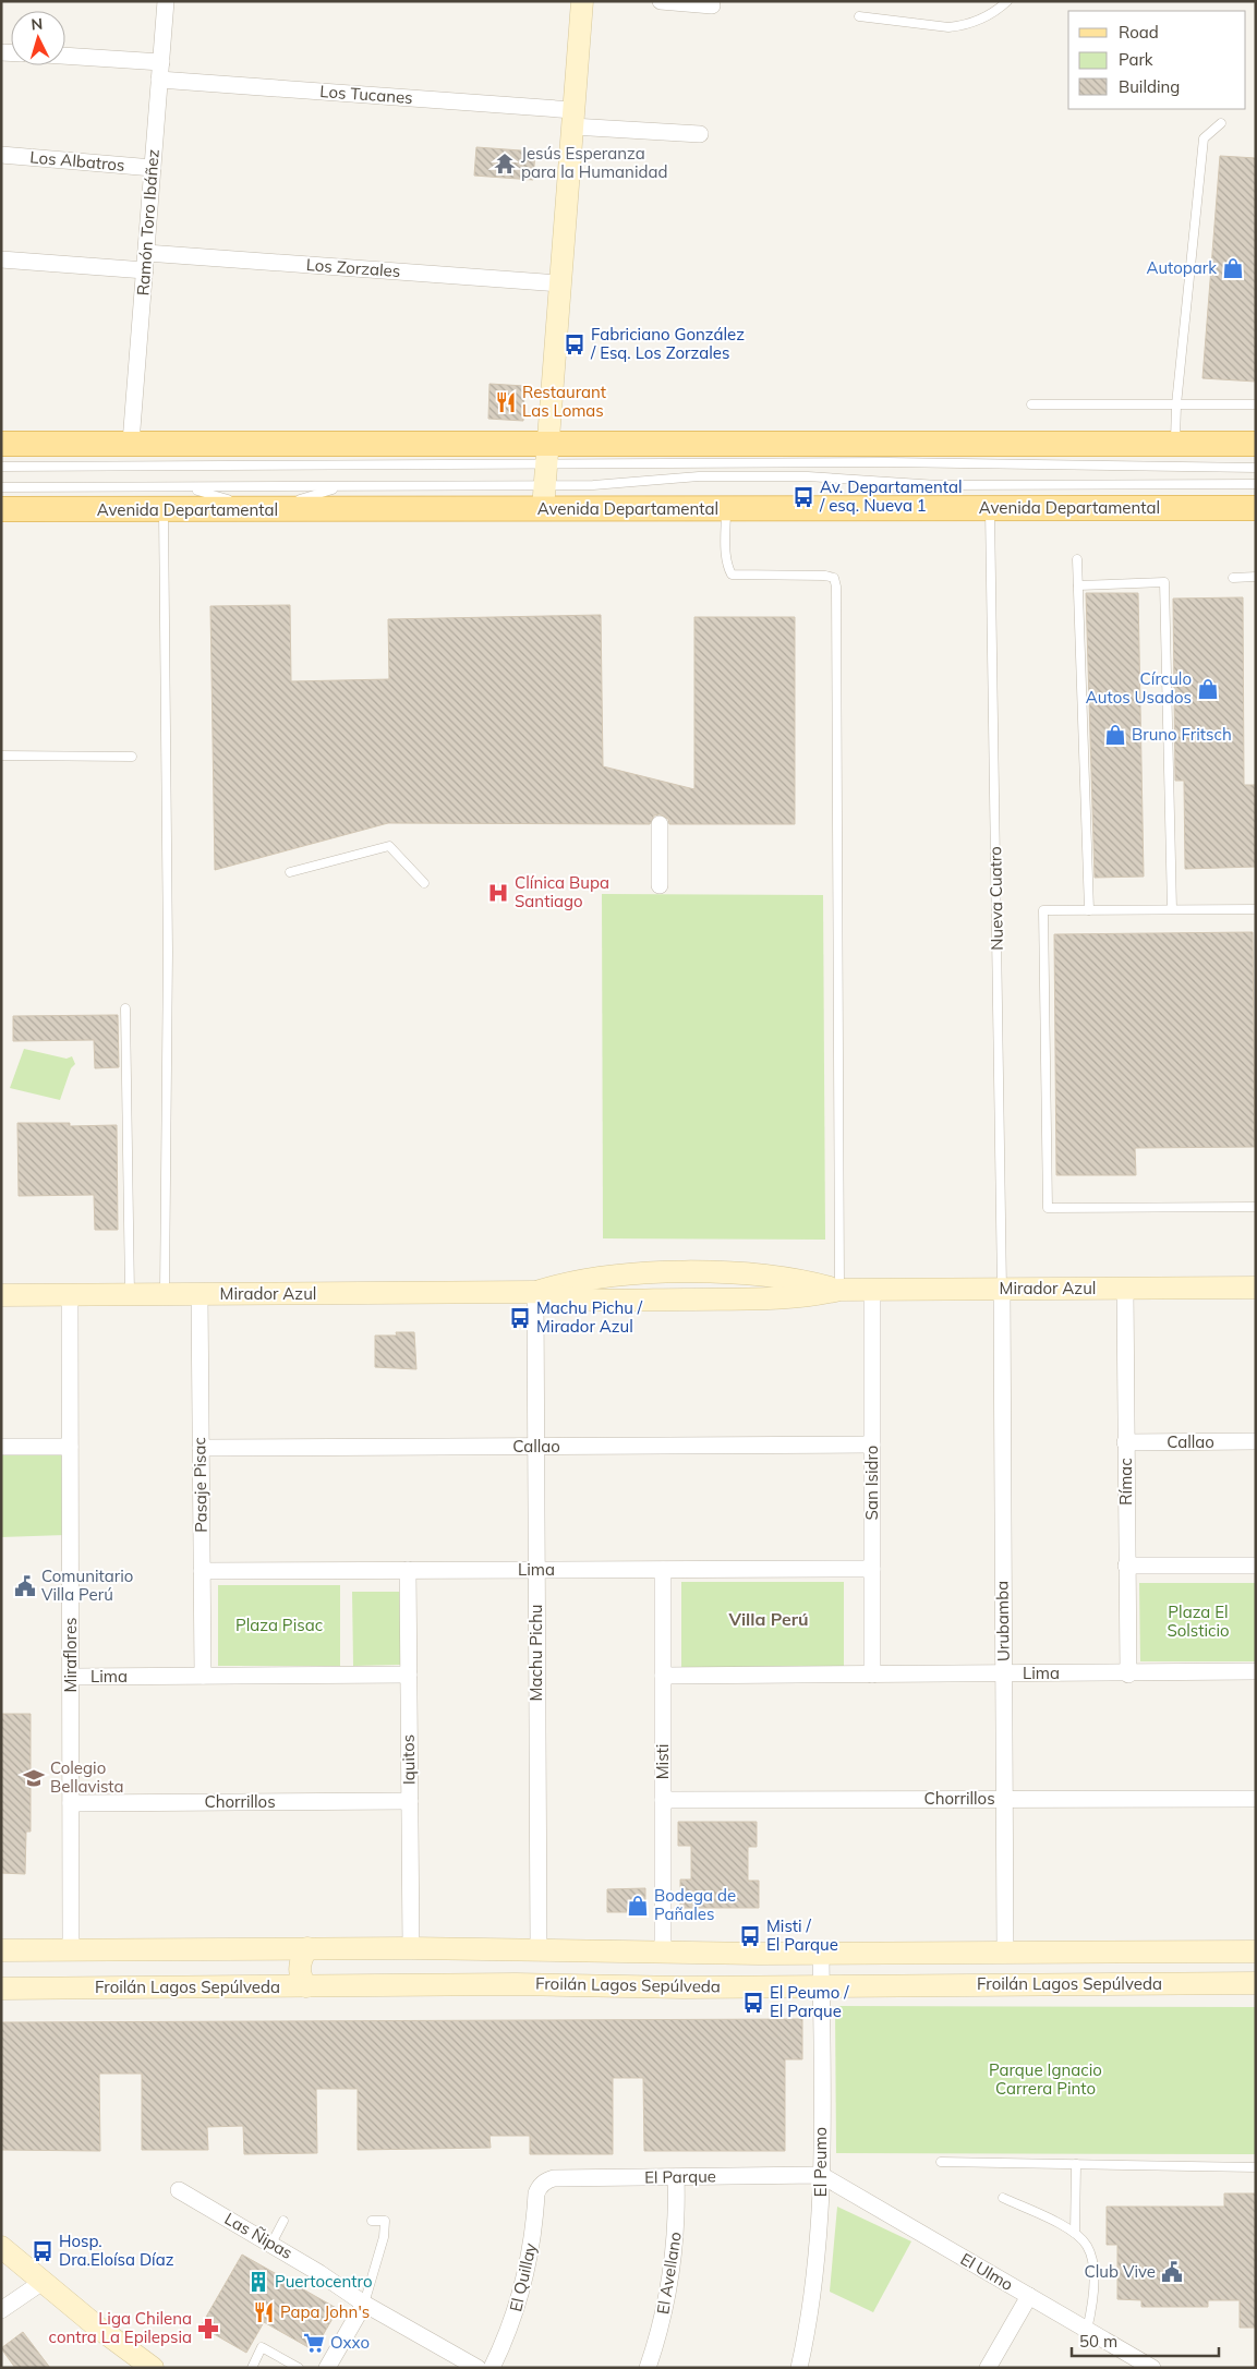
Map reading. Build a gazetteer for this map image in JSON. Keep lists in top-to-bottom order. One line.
{"streets":{"main road":["Avenida Departamental"],"street":["Los Tucanes","Los Albatros","Ramón Toro Ibáñez","Los Zorzales","Mirador Azul","Callao","Rímac","San Isidro","Pasaje Pisac","Lima","Urubamba","Machu Pichu","Miraflores","Iquitos","Misti","Chorrillos","Froilán Lagos Sepúlveda","El Peumo","El Parque","Las Ñipas","El Ulmo","El Avellano","El Quillay"],"lane":["Nueva Cuatro"]},"crossings":[["Los Tucanes","Ramón Toro Ibáñez"],["Los Albatros","Ramón Toro Ibáñez"],["Ramón Toro Ibáñez","Los Zorzales"],["Avenida Departamental","Nueva Cuatro"],["Nueva Cuatro","Mirador Azul"],["Nueva Cuatro","Urubamba"],["Mirador Azul","Rímac"],["Mirador Azul","San Isidro"],["Mirador Azul","Pasaje Pisac"],["Mirador Azul","Urubamba"],["Mirador Azul","Machu Pichu"],["Mirador Azul","Miraflores"],["Callao","Rímac"],["Callao","San Isidro"],["Callao","Pasaje Pisac"],["Callao","Machu Pichu"],["Rímac","Lima"],["San Isidro","Lima"],["Pasaje Pisac","Lima"],["Lima","Urubamba"],["Lima","Machu Pichu"],["Lima","Miraflores"],["Lima","Iquitos"],["Lima","Misti"],["Urubamba","Chorrillos"],["Urubamba","Froilán Lagos Sepúlveda"],["Machu Pichu","Froilán Lagos Sepúlveda"],["Miraflores","Chorrillos"],["Miraflores","Froilán Lagos Sepúlveda"],["Iquitos","Chorrillos"],["Iquitos","Froilán Lagos Sepúlveda"],["Misti","Chorrillos"],["Misti","Froilán Lagos Sepúlveda"],["Froilán Lagos Sepúlveda","El Peumo"],["El Peumo","El Parque"],["El Peumo","El Ulmo"],["El Parque","El Ulmo"],["El Parque","El Avellano"],["El Parque","El Quillay"]],"districts":["Villa Perú"],"parks":["Plaza El Solsticio","Plaza Pisac","Parque Ignacio Carrera Pinto"],"places":{"temple":["Jesús Esperanza para la Humanidad"],"shop":["Autopark","Círculo Autos Usados","Bruno Fritsch","Bodega de Pañales"],"bus stop":["Fabriciano González / Esq. Los Zorzales","Av. Departamental / esq. Nueva 1","Machu Pichu / Mirador Azul","Misti / El Parque","El Peumo / El Parque","Hosp. Dra.Eloísa Díaz"],"restaurant":["Restaurant Las Lomas","Papa John's"],"hospital":["Clínica Bupa Santiago"],"public building":["Comunitario Villa Perú","Club Vive"],"school or university":["Colegio Bellavista"],"building":["Puertocentro"],"pharmacy":["Liga Chilena contra La Epilepsia"],"supermarket":["Oxxo"]},"legend":["Road","Park","Building"],"scale_bar":"50 m","north":"top"}
